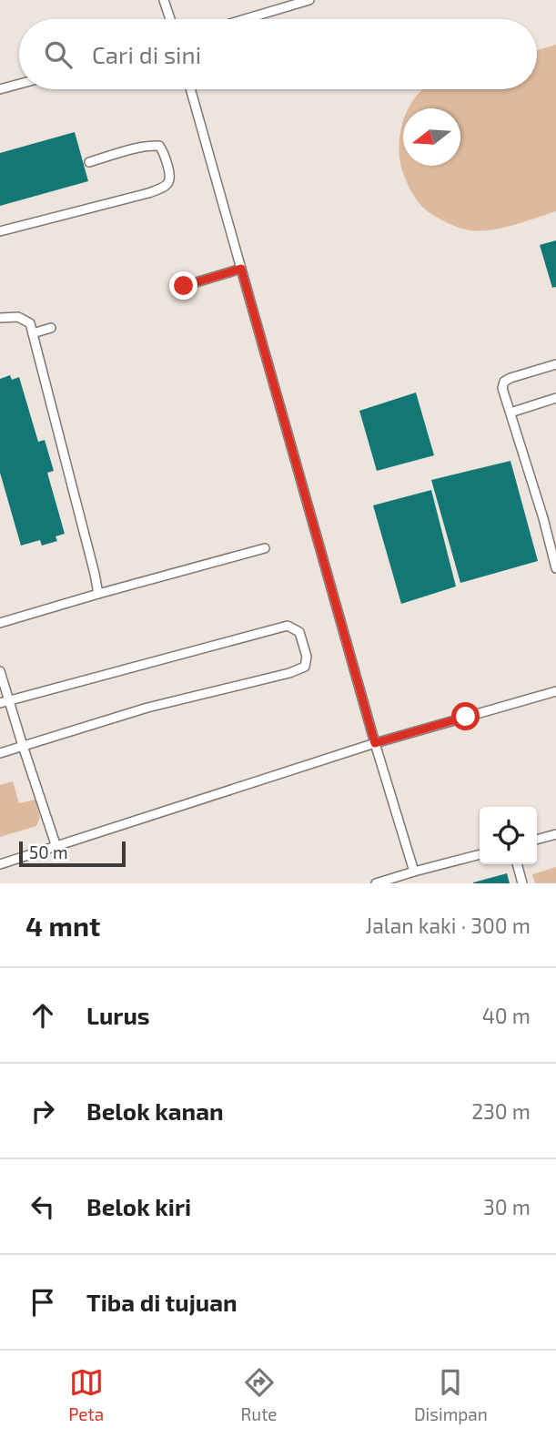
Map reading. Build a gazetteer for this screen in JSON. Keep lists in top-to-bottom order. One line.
{"scale_bar":"50 m","north":"left","page":{"search":"Cari di sini","scale":"50 m","heading":["4 mnt","Jalan kaki · 300 m"],"list":[["Lurus","40 m"],["Belok kanan","230 m"],["Belok kiri","30 m"],"Tiba di tujuan"],"nav":["Peta","Rute","Disimpan"]}}
